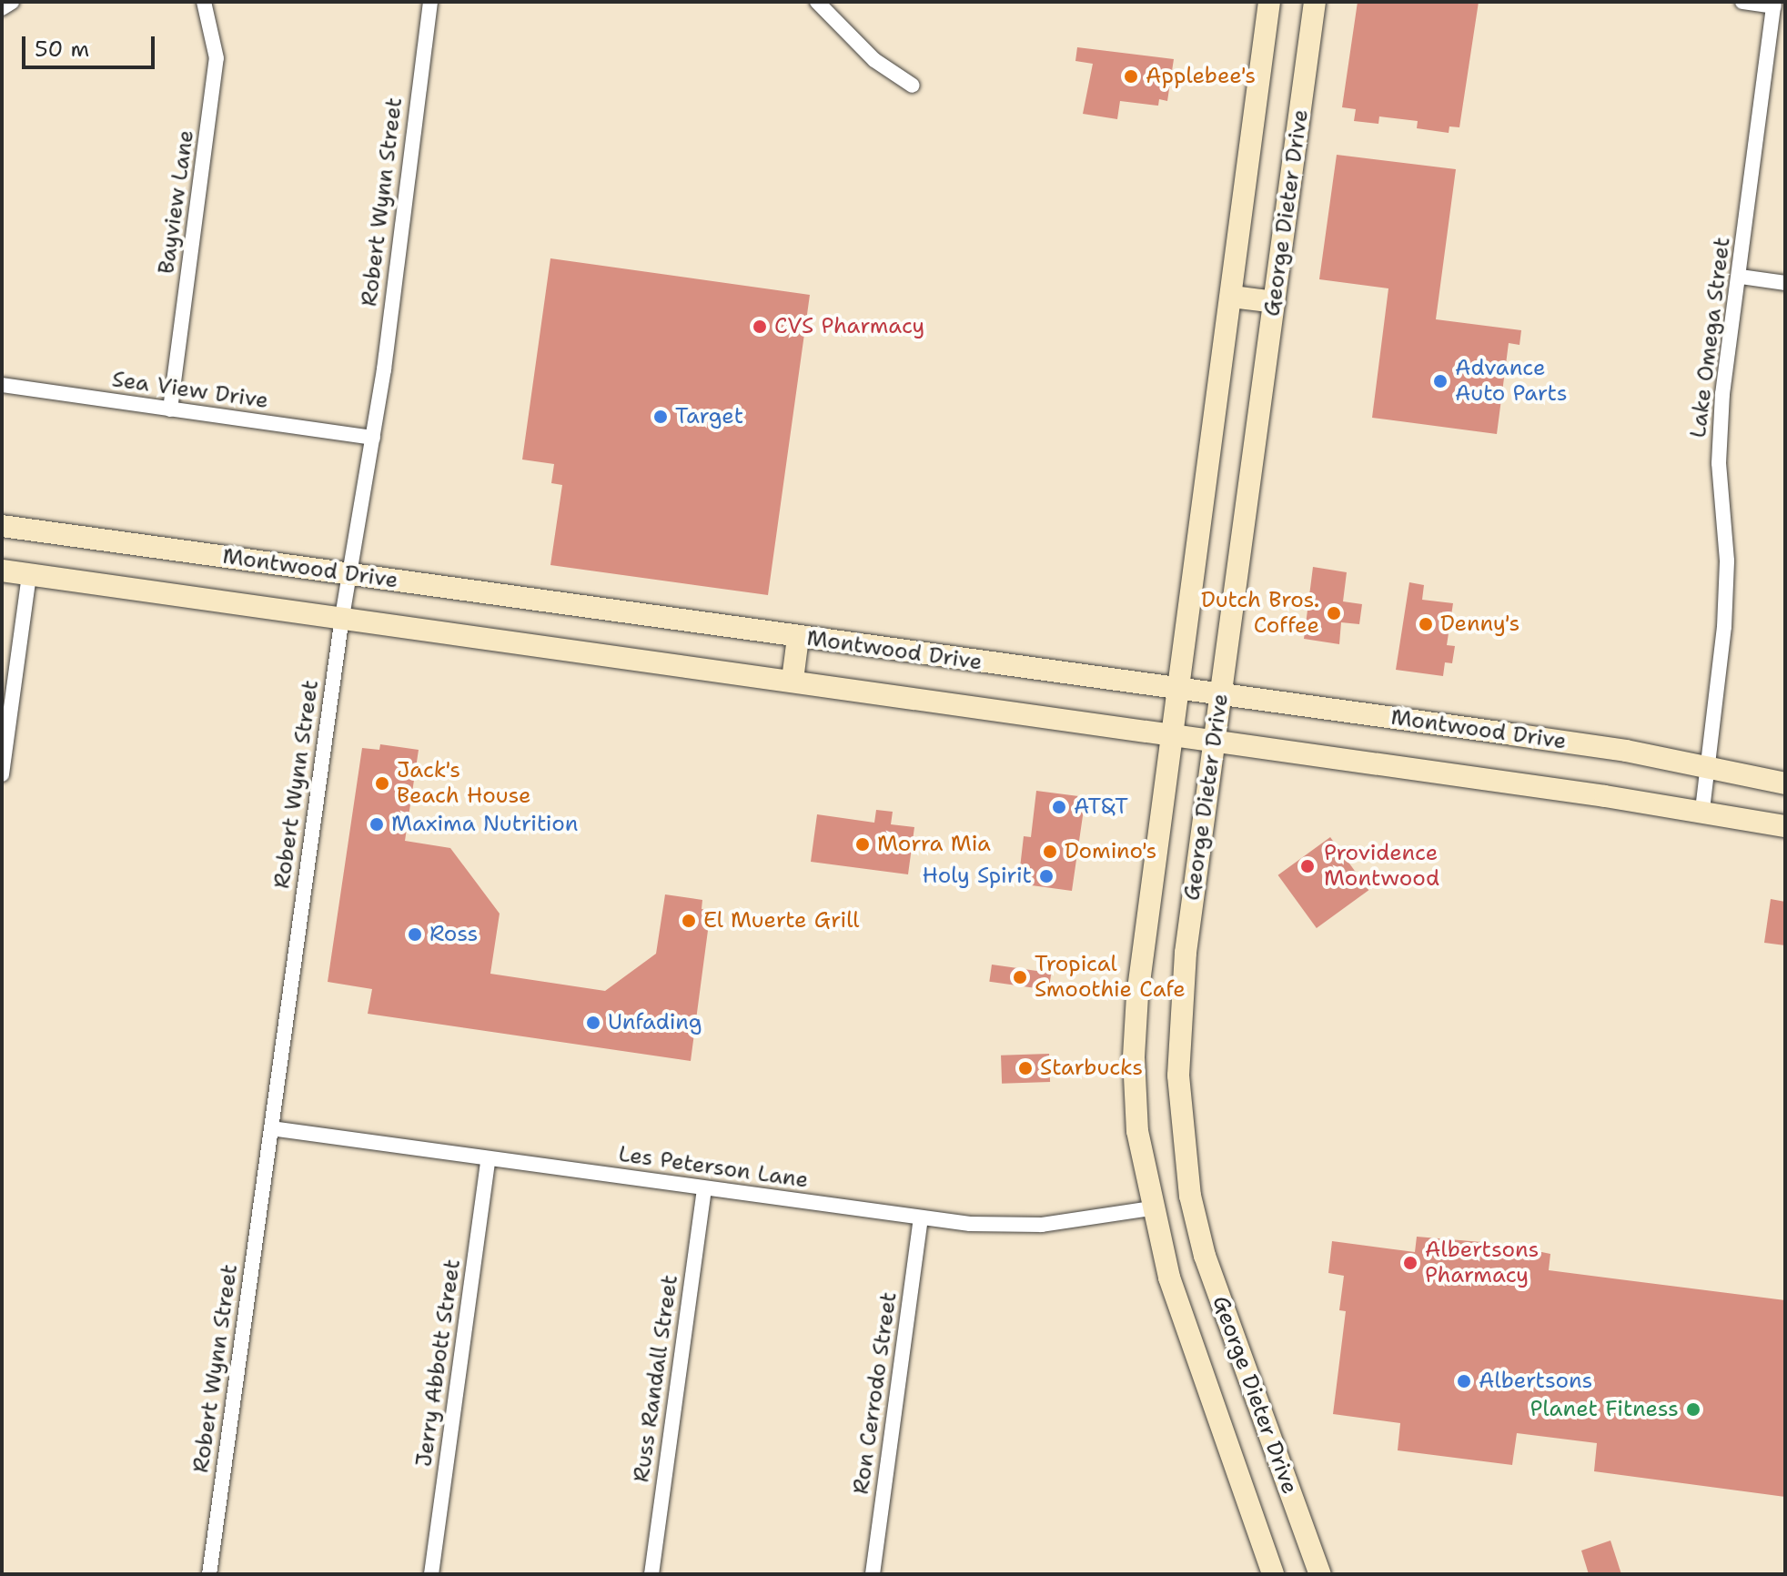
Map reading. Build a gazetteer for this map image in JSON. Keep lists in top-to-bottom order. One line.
{"streets":{"main road":["George Dieter Drive","Montwood Drive"],"street":["Bayview Lane","Robert Wynn Street","Lake Omega Street","Sea View Drive","Les Peterson Lane","Jerry Abbott Street","Russ Randall Street","Ron Cerrodo Street"]},"crossings":[["Bayview Lane","Sea View Drive"],["Robert Wynn Street","Sea View Drive"],["Robert Wynn Street","Montwood Drive"],["Robert Wynn Street","Les Peterson Lane"],["George Dieter Drive","Montwood Drive"],["George Dieter Drive","Les Peterson Lane"],["Lake Omega Street","Montwood Drive"],["Les Peterson Lane","Jerry Abbott Street"],["Les Peterson Lane","Russ Randall Street"],["Les Peterson Lane","Ron Cerrodo Street"]],"places":["Applebee's","CVS Pharmacy","Advance Auto Parts","Target","Dutch Bros. Coffee","Denny's","Jack's Beach House","AT&T","Maxima Nutrition","Morra Mia","Domino's","Providence Montwood","Holy Spirit","El Muerte Grill","Ross","Tropical Smoothie Cafe","Unfading","Starbucks","Albertsons Pharmacy","Albertsons","Planet Fitness"],"scale_bar":"50 m"}
